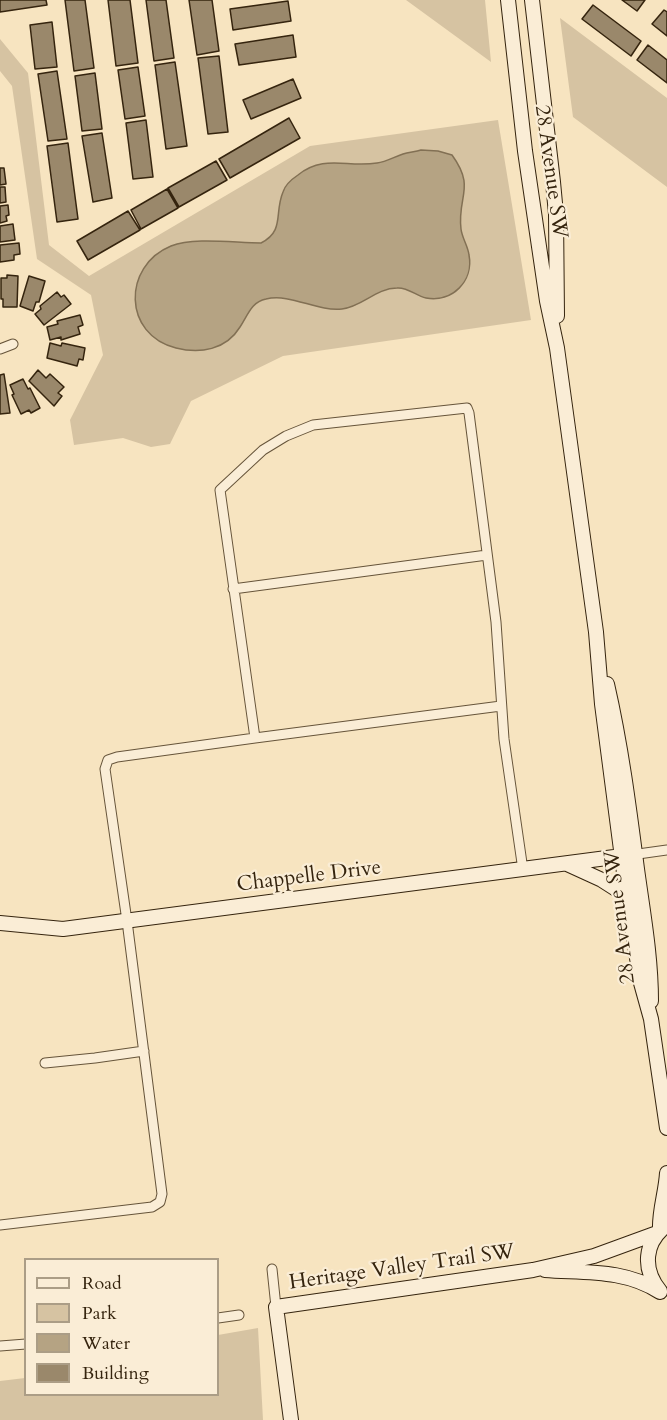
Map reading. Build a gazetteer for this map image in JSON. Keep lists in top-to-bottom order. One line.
{"streets":{"main road":["28 Avenue SW","Chappelle Drive","Heritage Valley Trail SW"]},"crossings":[["28 Avenue SW","Chappelle Drive"]],"legend":["Road","Park","Water","Building"]}
